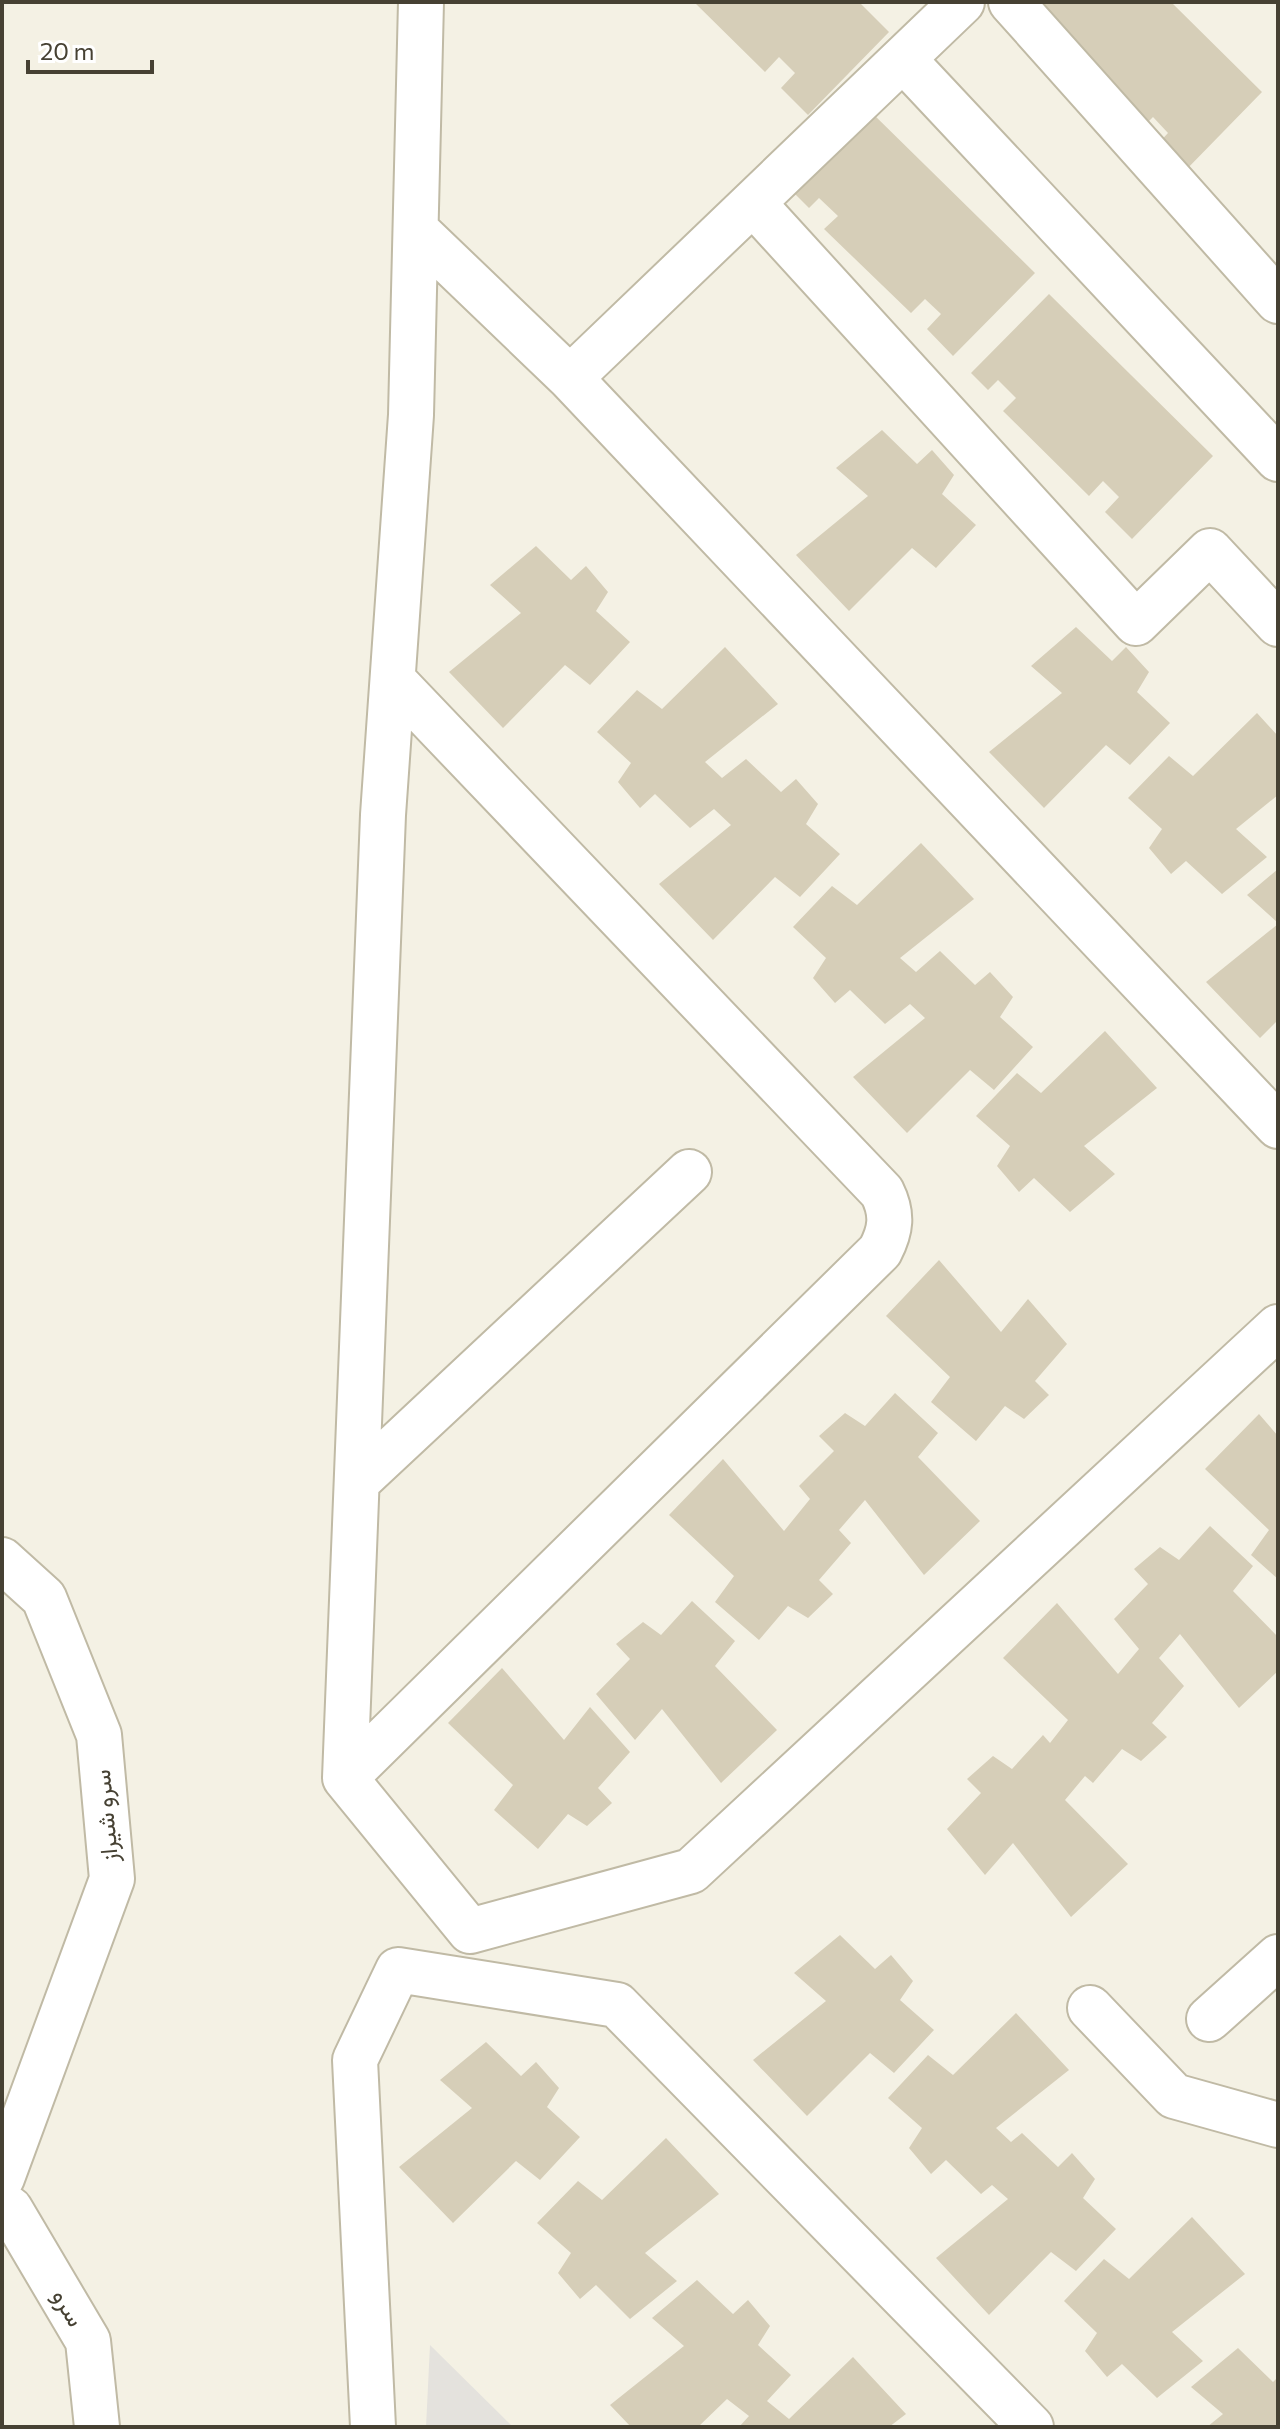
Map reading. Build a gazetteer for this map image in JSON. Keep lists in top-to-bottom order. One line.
{"streets":{"street":["سرو شیراز","سرو"]},"scale_bar":"20 m"}
